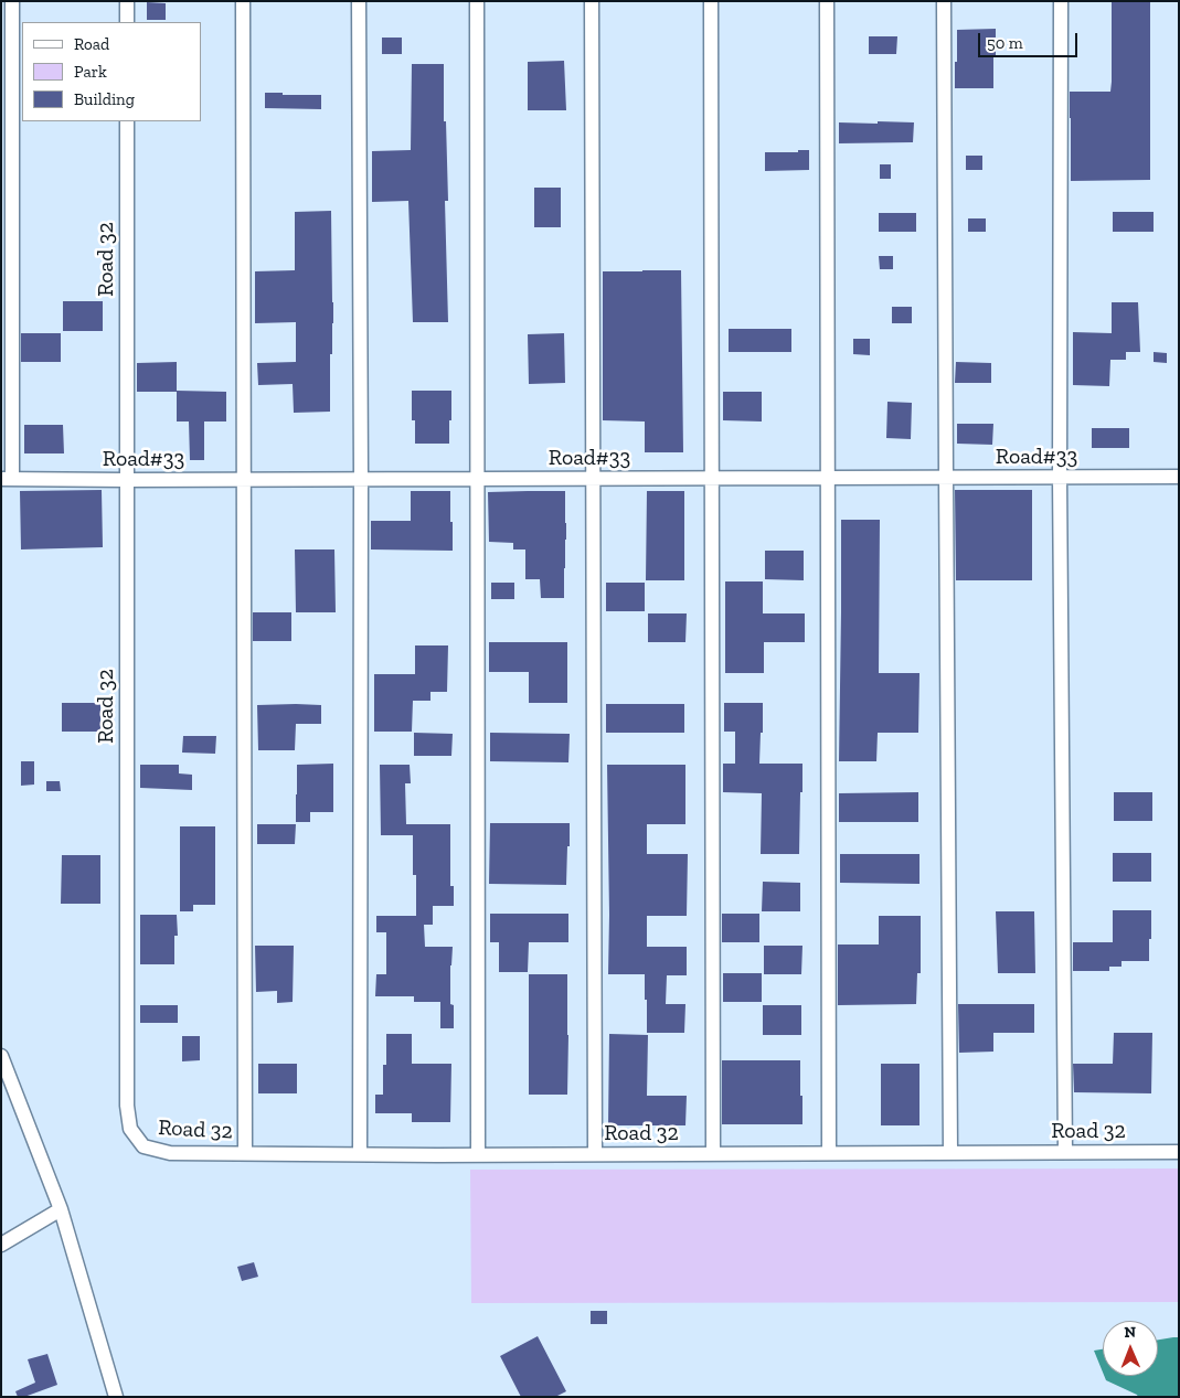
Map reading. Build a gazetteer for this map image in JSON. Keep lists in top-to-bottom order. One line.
{"streets":{"street":["Road 32","Road#33"]},"crossings":[["Road 32","Road#33"]],"legend":["Road","Park","Building"],"scale_bar":"50 m","north":"top"}
